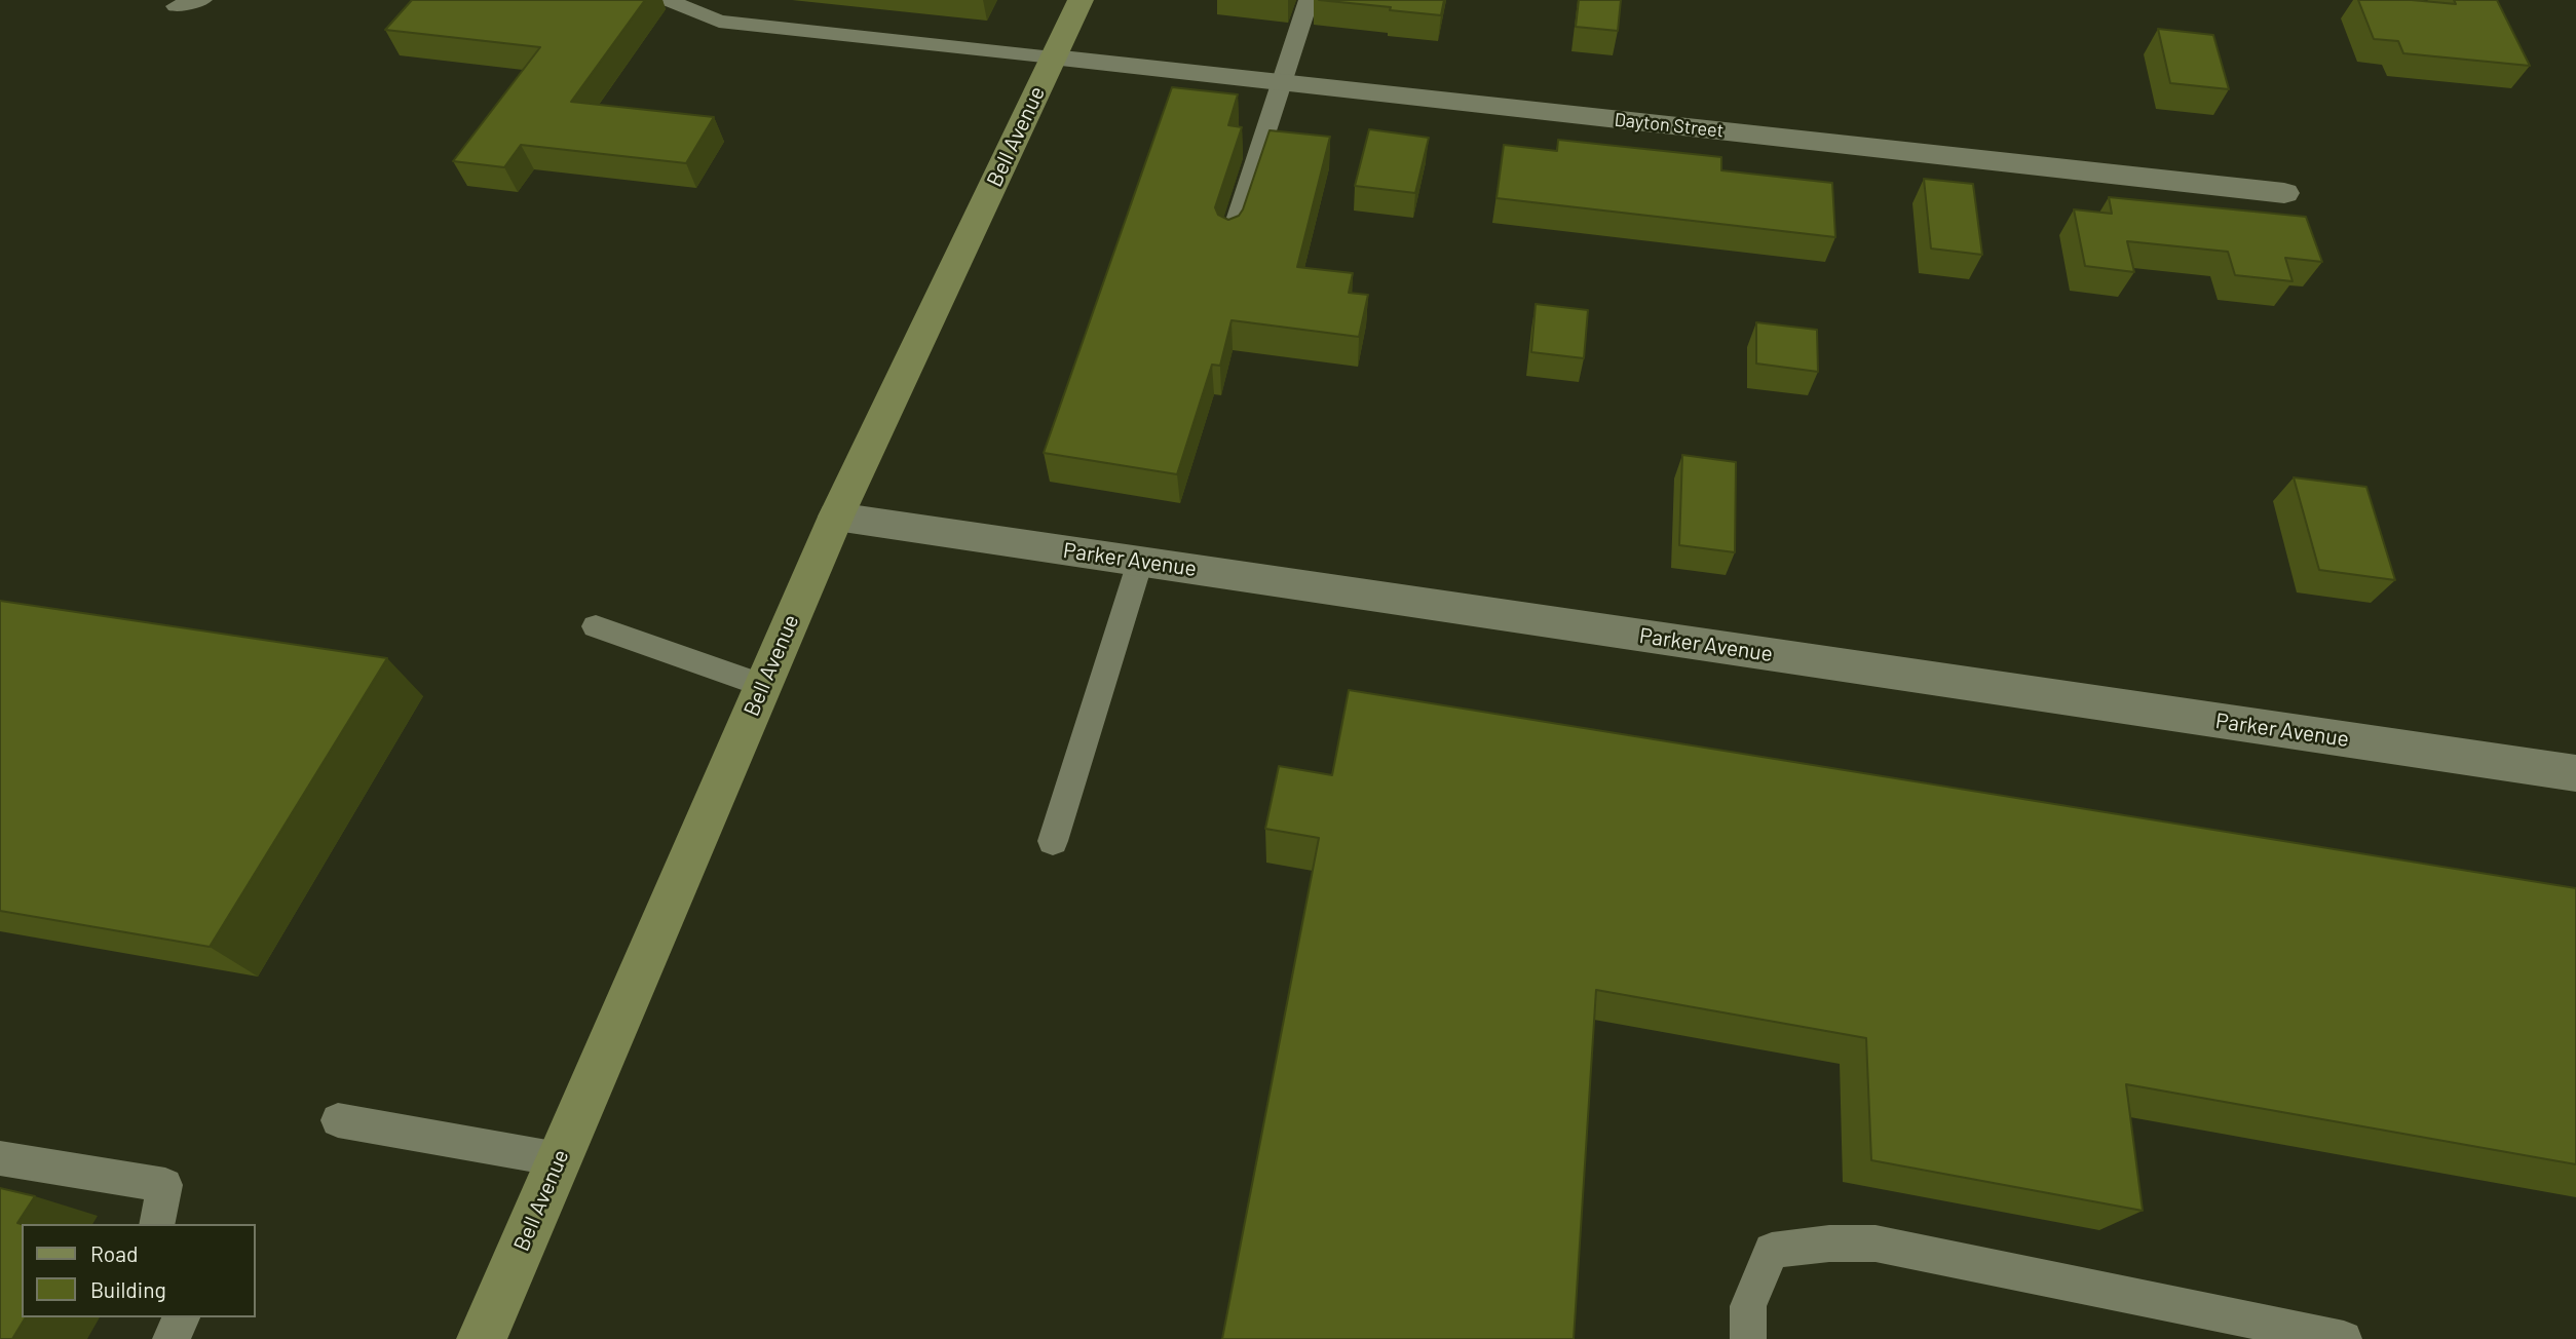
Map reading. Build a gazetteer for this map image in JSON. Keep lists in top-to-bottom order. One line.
{"streets":{"main road":["Bell Avenue"],"street":["Dayton Street","Parker Avenue"]},"crossings":[["Dayton Street","Bell Avenue"],["Bell Avenue","Parker Avenue"]],"legend":["Road","Building"]}
